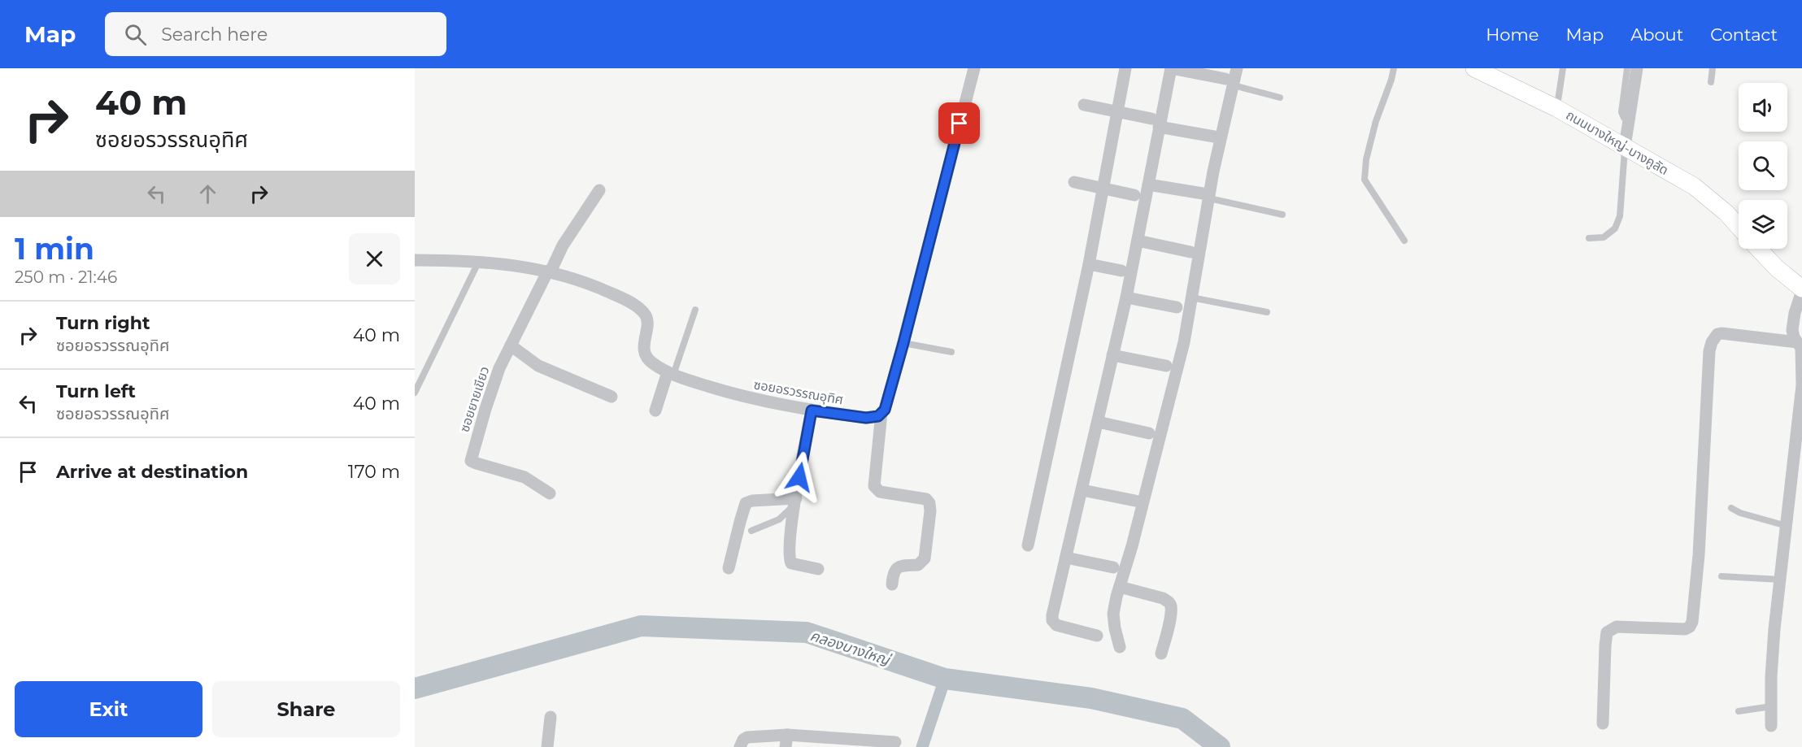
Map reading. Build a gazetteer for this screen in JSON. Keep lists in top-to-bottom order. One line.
{"streets":{"street":["ถนนบางใหญ่-บางคูลัด","ซอยอรวรรณอุทิศ","ซอยยายเขียว"]},"crossings":[["ซอยอรวรรณอุทิศ","ซอยยายเขียว"]],"water":["คลองบางใหญ่"],"page":{"header":"Map","search":"Search here","nav":["Home","Map","About","Contact"],"turn":["40 m","ซอยอรวรรณอุทิศ"],"heading":["1 min","250 m · 21:46"],"list":[{"name":"Turn right","note":"ซอยอรวรรณอุทิศ","value":"40 m"},{"name":"Turn left","note":"ซอยอรวรรณอุทิศ","value":"40 m"},{"name":"Arrive at destination","value":"170 m"}],"buttons":["Exit","Share"]}}
